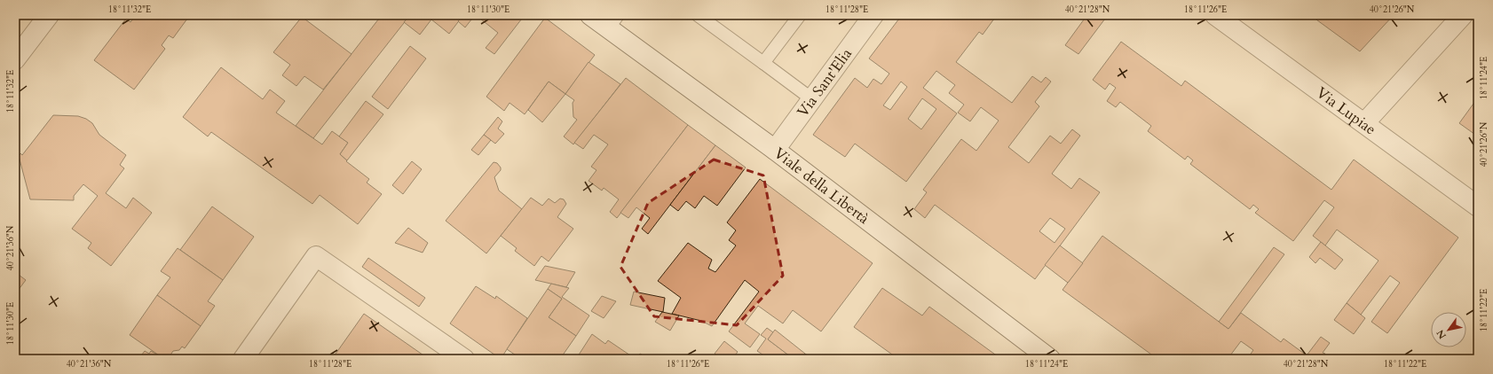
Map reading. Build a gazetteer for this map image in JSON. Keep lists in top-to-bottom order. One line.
{"streets":{"street":["Via Sant'Elia","Via Lupiae","Viale della Libertà"]},"crossings":[["Via Sant'Elia","Viale della Libertà"]],"north":"bottom left","coordinates":["18°11'32\"E","18°11'30\"E","18°11'28\"E","40°21'28\"N","18°11'26\"E","40°21'26\"N","18°11'24\"E","40°21'36\"N","18°11'22\"E"]}
